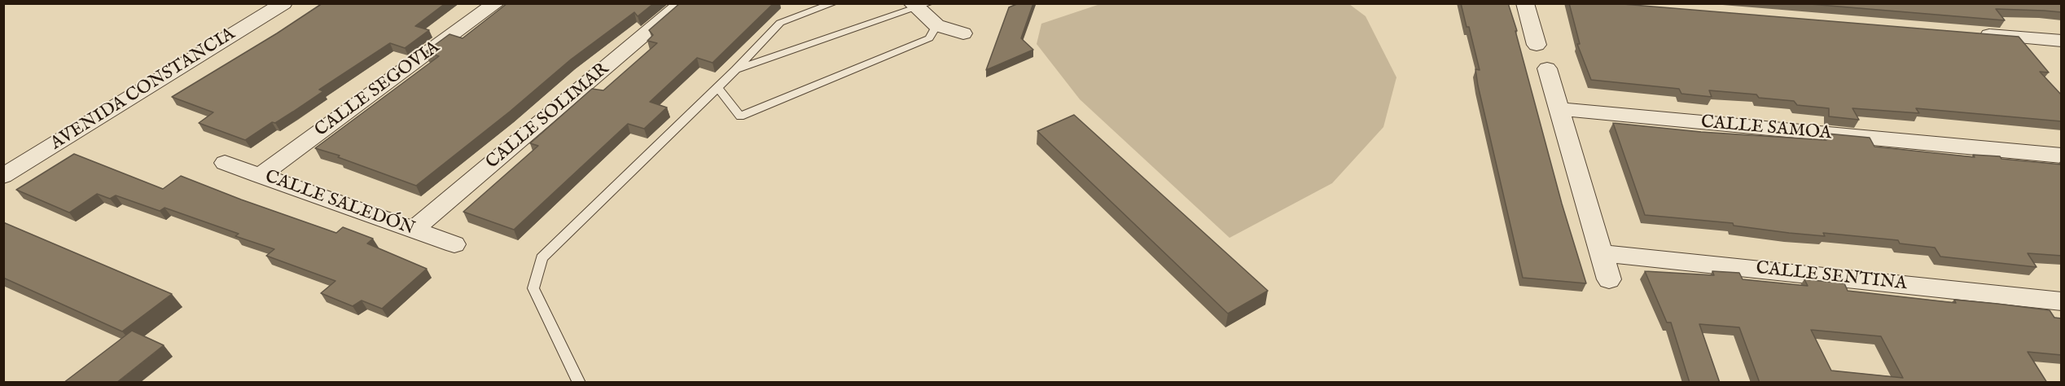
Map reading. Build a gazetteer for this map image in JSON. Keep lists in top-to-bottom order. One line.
{"streets":{"street":["AVENIDA CONSTANCIA","CALLE SEGOVIA","CALLE SOLIMAR","CALLE SAMOA","CALLE SALEDÓN","CALLE SENTINA"]},"crossings":[["CALLE SEGOVIA","CALLE SALEDÓN"],["CALLE SOLIMAR","CALLE SALEDÓN"]]}
